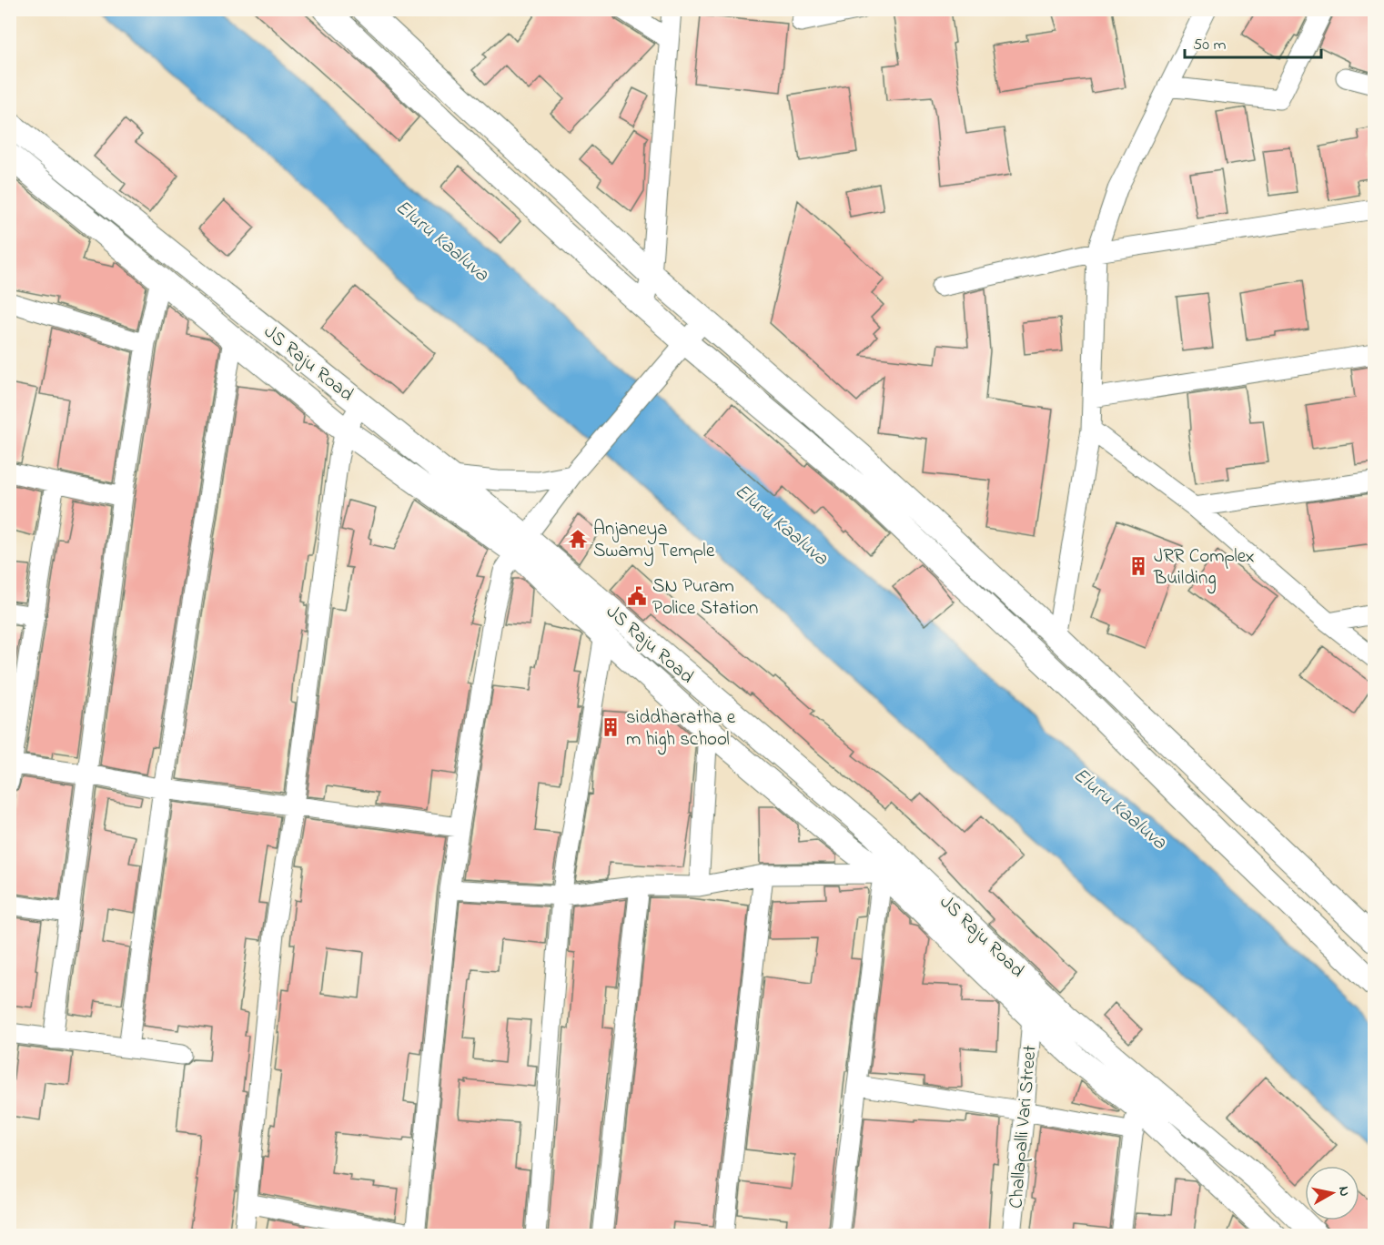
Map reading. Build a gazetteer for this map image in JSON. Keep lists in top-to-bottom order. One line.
{"streets":{"main road":["JS Raju Road"],"street":["Challapalli Vari Street"]},"crossings":[["JS Raju Road","Challapalli Vari Street"]],"water":["Eluru Kaaluva"],"places":{"temple":["Anjaneya Swamy Temple"],"building":["JRR Complex Building","siddharatha e m high school"],"public building":["SN Puram Police Station"]},"scale_bar":"50 m","north":"right"}
